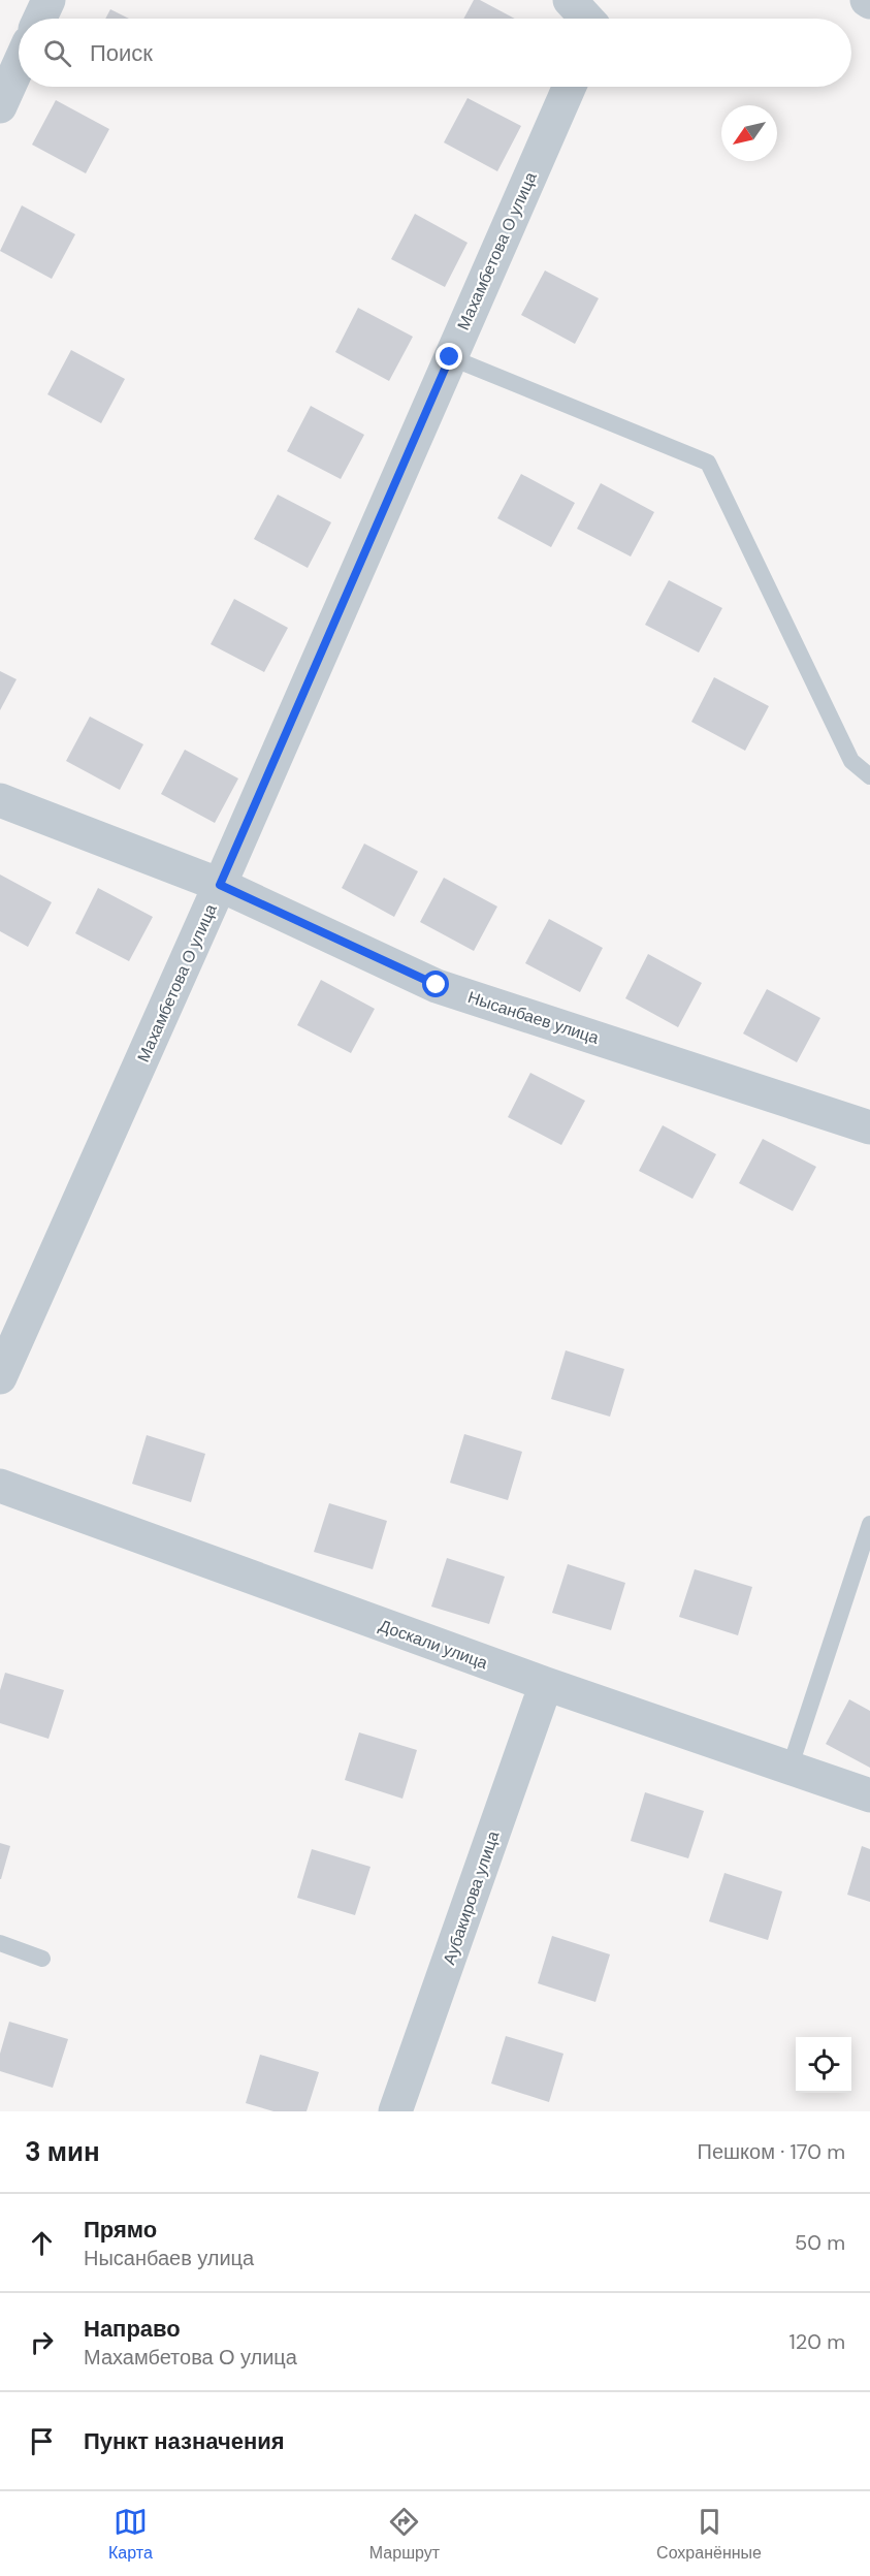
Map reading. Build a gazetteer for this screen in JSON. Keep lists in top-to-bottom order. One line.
{"streets":{"street":["Махамбетова О улица","Нысанбаев улица","Доскали улица","Аубакирова улица"]},"crossings":[["Махамбетова О улица","Нысанбаев улица"],["Доскали улица","Аубакирова улица"]],"north":"bottom left","page":{"search":"Поиск","heading":["3 мин","Пешком · 170 m"],"list":[["Прямо","Нысанбаев улица","50 m"],["Направо","Махамбетова О улица","120 m"],"Пункт назначения"],"nav":["Карта","Маршрут","Сохранённые"]}}
